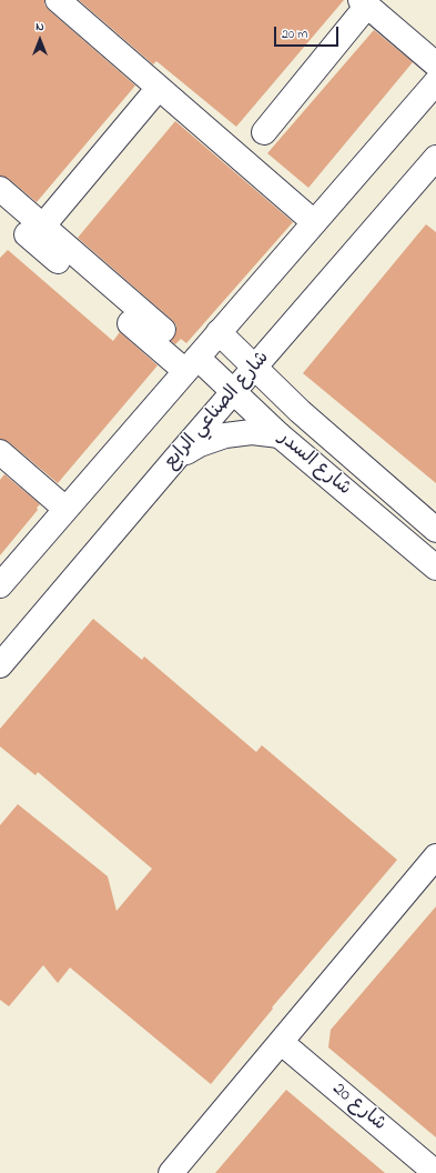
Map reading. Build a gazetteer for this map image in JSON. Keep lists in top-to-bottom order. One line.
{"streets":{"main road":["شارع الصناعي الرابع","شارع السدر","شارع 20"]},"crossings":[["شارع الصناعي الرابع","شارع السدر"]],"scale_bar":"20 m","north":"top"}
